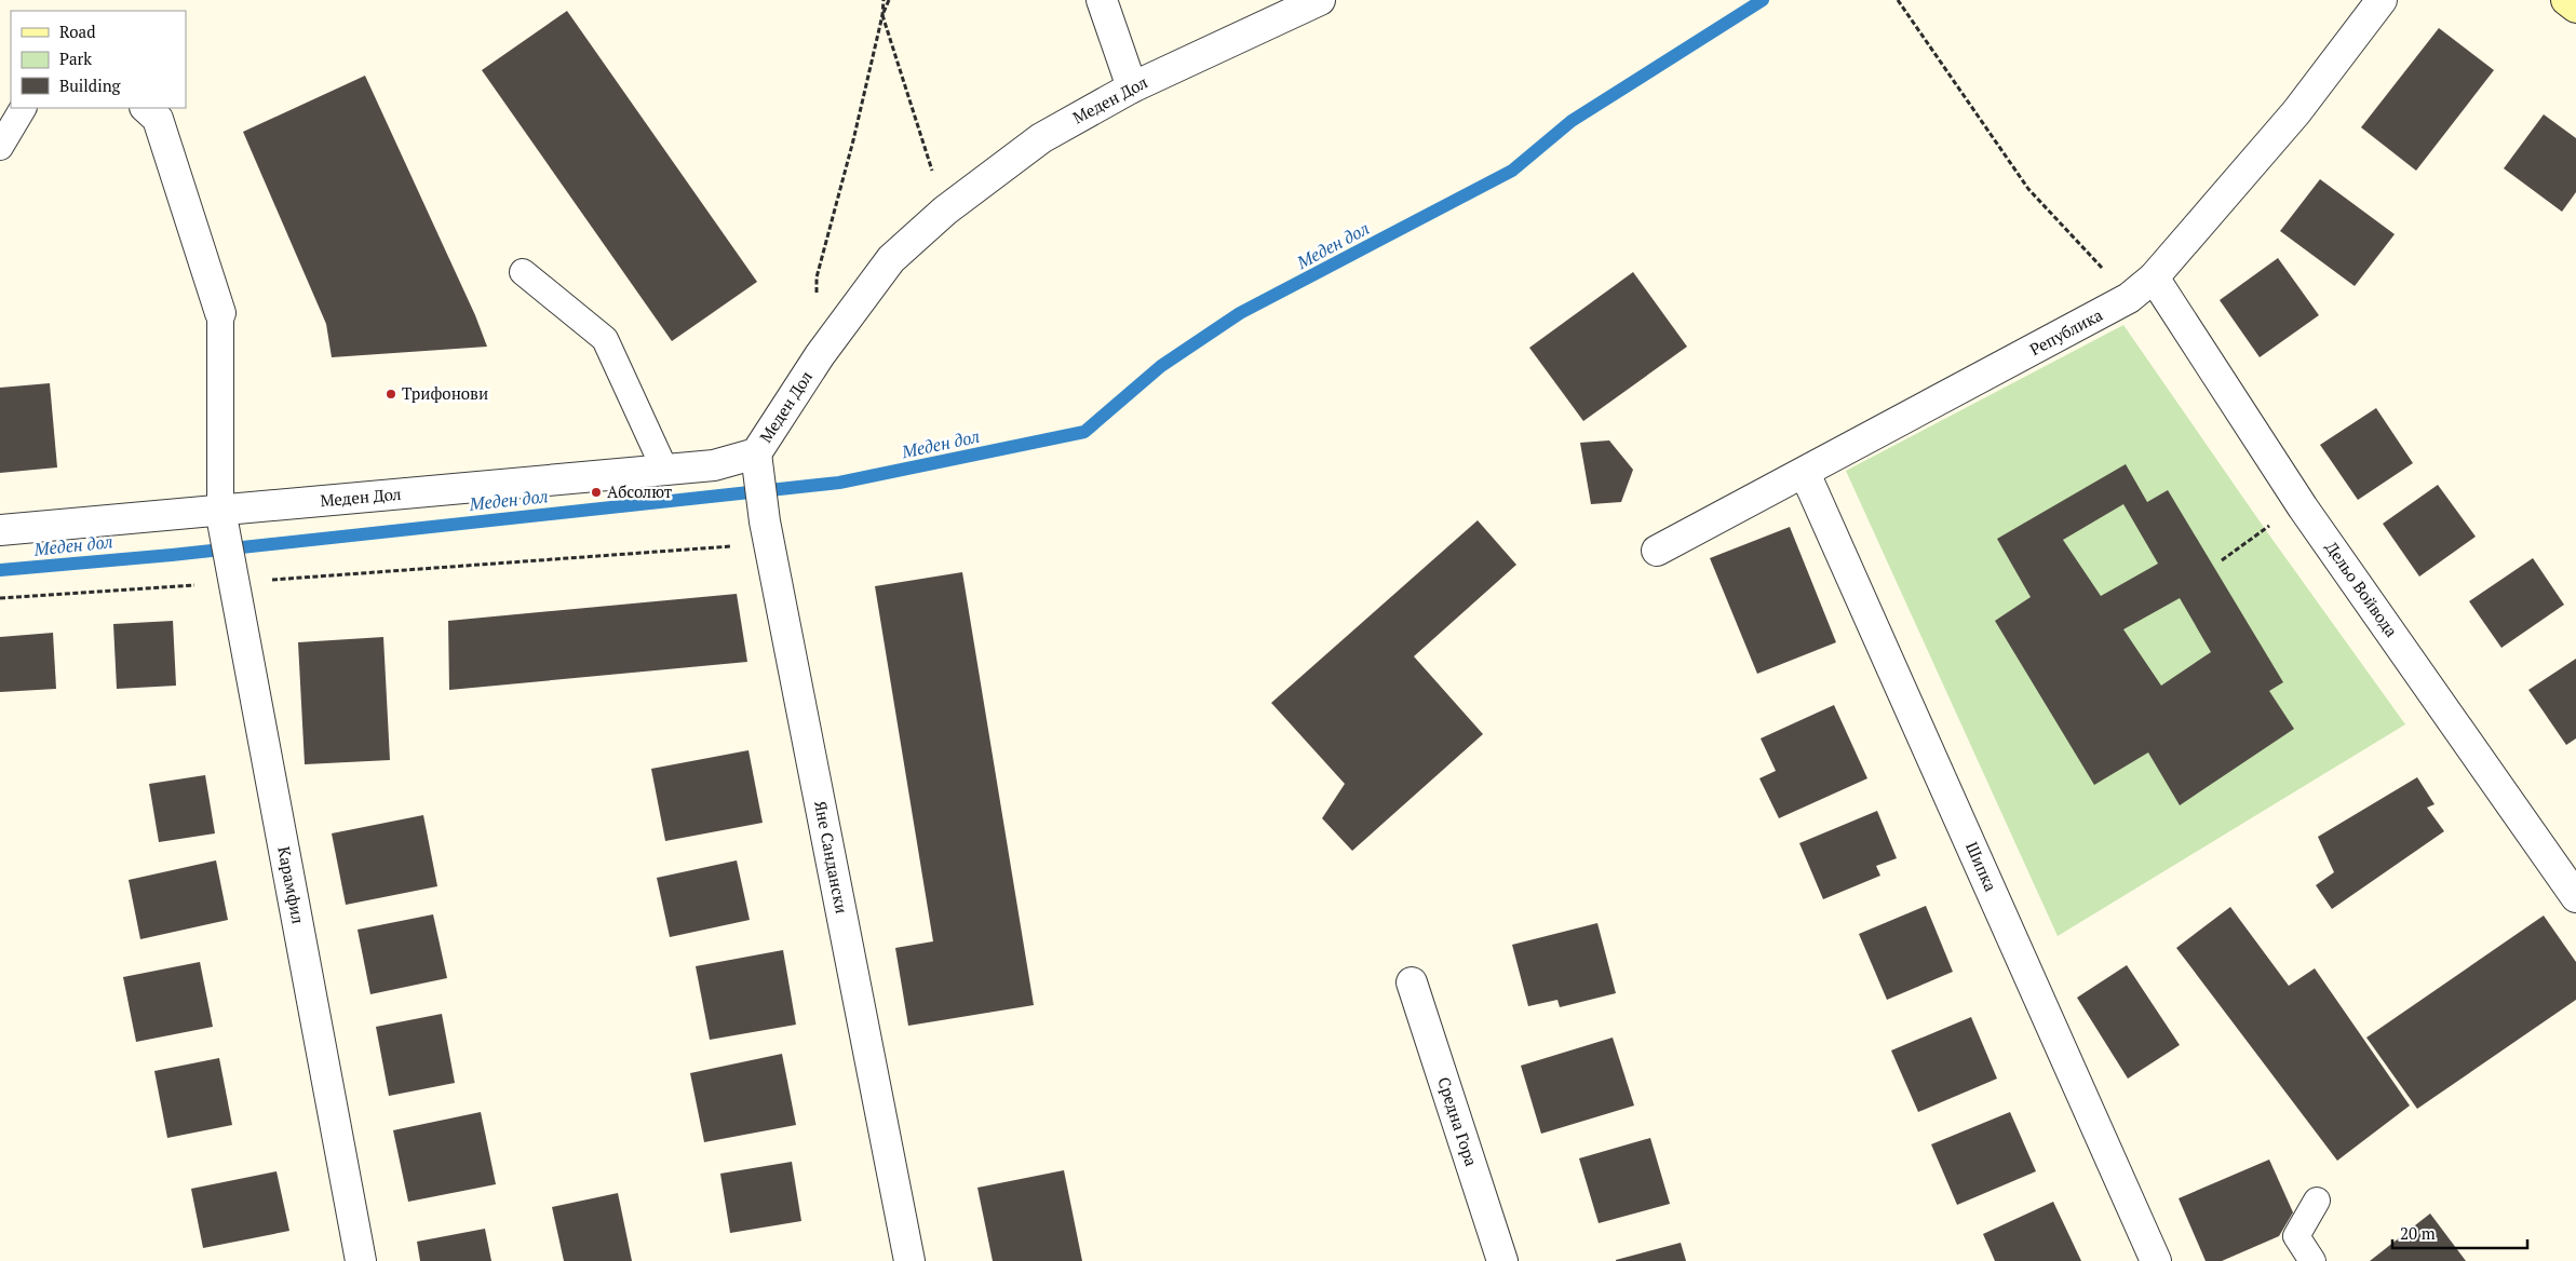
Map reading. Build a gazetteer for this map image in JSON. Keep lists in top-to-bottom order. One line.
{"streets":{"street":["Меден Дол","Република","Дельо Войвода","Яне Сандански","Шипка","Карамфил","Средна Гора"]},"crossings":[["Меден Дол","Яне Сандански"],["Меден Дол","Карамфил"],["Република","Дельо Войвода"],["Република","Шипка"]],"water":["Меден дол"],"places":["Трифонови","Абсолют"],"legend":["Road","Park","Building"],"scale_bar":"20 m"}
